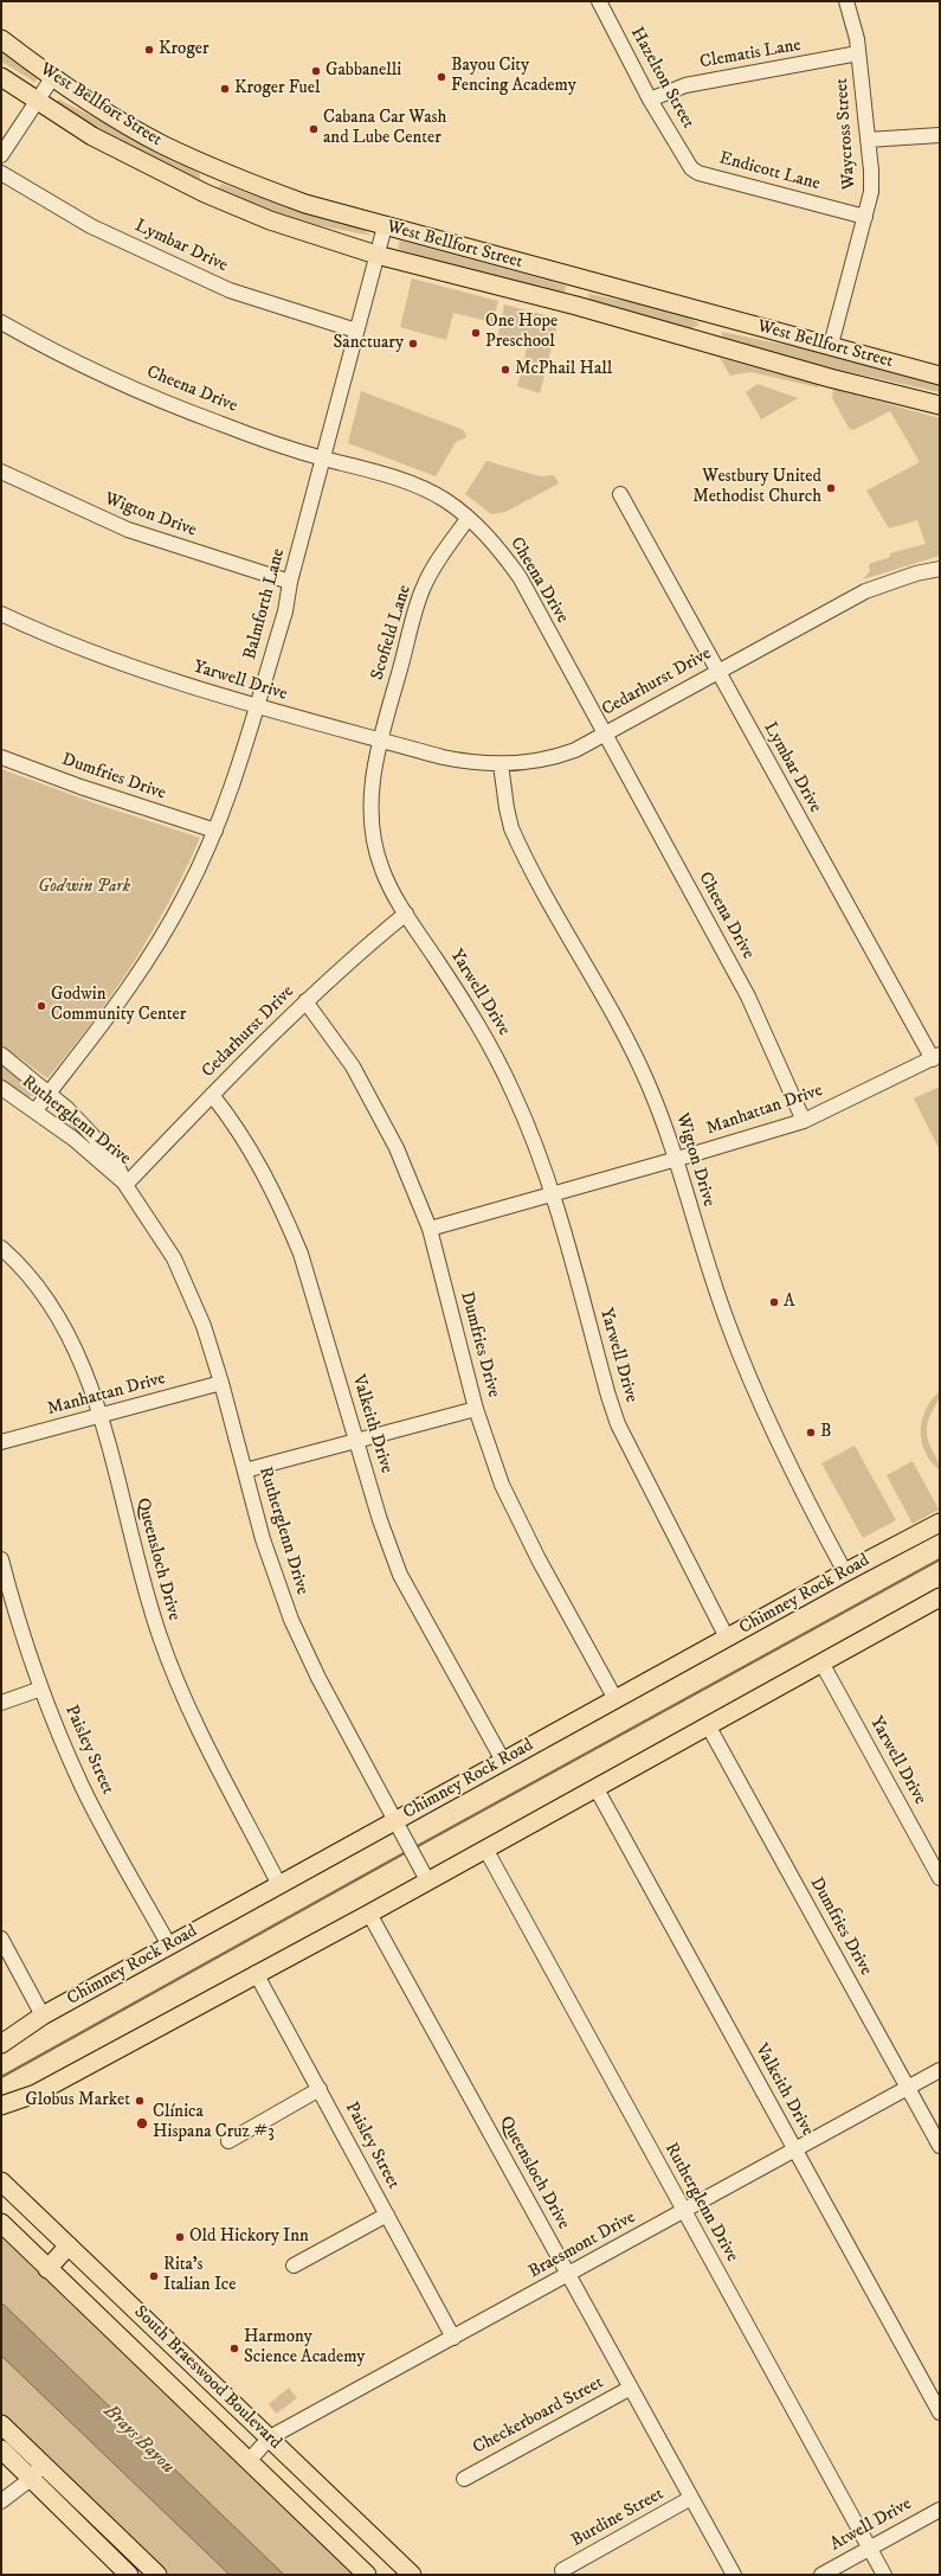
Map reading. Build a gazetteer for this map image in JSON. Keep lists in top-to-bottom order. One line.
{"streets":{"main road":["West Bellfort Street","Chimney Rock Road","South Braeswood Boulevard"],"street":["Clematis Lane","Hazelton Street","Waycross Street","Endicott Lane","Lymbar Drive","Cheena Drive","Wigton Drive","Balmforth Lane","Scofield Lane","Yarwell Drive","Cedarhurst Drive","Dumfries Drive","Manhattan Drive","Rutherglenn Drive","Valkeith Drive","Queensloch Drive","Paisley Street","Braesmont Drive","Checkerboard Street","Burdine Street","Atwell Drive"]},"crossings":[["Clematis Lane","Hazelton Street"],["Clematis Lane","Waycross Street"],["Hazelton Street","Endicott Lane"],["West Bellfort Street","Waycross Street"],["West Bellfort Street","Balmforth Lane"],["Waycross Street","Endicott Lane"],["Lymbar Drive","Balmforth Lane"],["Lymbar Drive","Cedarhurst Drive"],["Lymbar Drive","Manhattan Drive"],["Cheena Drive","Balmforth Lane"],["Cheena Drive","Scofield Lane"],["Cheena Drive","Cedarhurst Drive"],["Cheena Drive","Manhattan Drive"],["Wigton Drive","Balmforth Lane"],["Wigton Drive","Cedarhurst Drive"],["Wigton Drive","Manhattan Drive"],["Wigton Drive","Chimney Rock Road"],["Balmforth Lane","Yarwell Drive"],["Balmforth Lane","Dumfries Drive"],["Balmforth Lane","Rutherglenn Drive"],["Scofield Lane","Yarwell Drive"],["Scofield Lane","Cedarhurst Drive"],["Yarwell Drive","Cedarhurst Drive"],["Yarwell Drive","Manhattan Drive"],["Yarwell Drive","Chimney Rock Road"],["Cedarhurst Drive","Dumfries Drive"],["Cedarhurst Drive","Rutherglenn Drive"],["Cedarhurst Drive","Valkeith Drive"],["Dumfries Drive","Manhattan Drive"],["Dumfries Drive","Chimney Rock Road"],["Dumfries Drive","Braesmont Drive"],["Manhattan Drive","Rutherglenn Drive"],["Manhattan Drive","Queensloch Drive"],["Rutherglenn Drive","Chimney Rock Road"],["Rutherglenn Drive","Braesmont Drive"],["Rutherglenn Drive","Atwell Drive"],["Valkeith Drive","Chimney Rock Road"],["Valkeith Drive","Braesmont Drive"],["Queensloch Drive","Chimney Rock Road"],["Queensloch Drive","Braesmont Drive"],["Queensloch Drive","Checkerboard Street"],["Queensloch Drive","Burdine Street"],["Chimney Rock Road","Paisley Street"],["Paisley Street","Braesmont Drive"],["Braesmont Drive","South Braeswood Boulevard"]],"water":["Brays Bayou"],"parks":["Godwin Park"],"places":["Kroger","Gabbanelli","Bayou City Fencing Academy","Kroger Fuel","Cabana Car Wash and Lube Center","One Hope Preschool","Sanctuary","McPhail Hall","Westbury United Methodist Church","Godwin Community Center","A","B","Globus Market","Clínica Hispana Cruz #3","Old Hickory Inn","Rita's Italian Ice","Harmony Science Academy"]}
